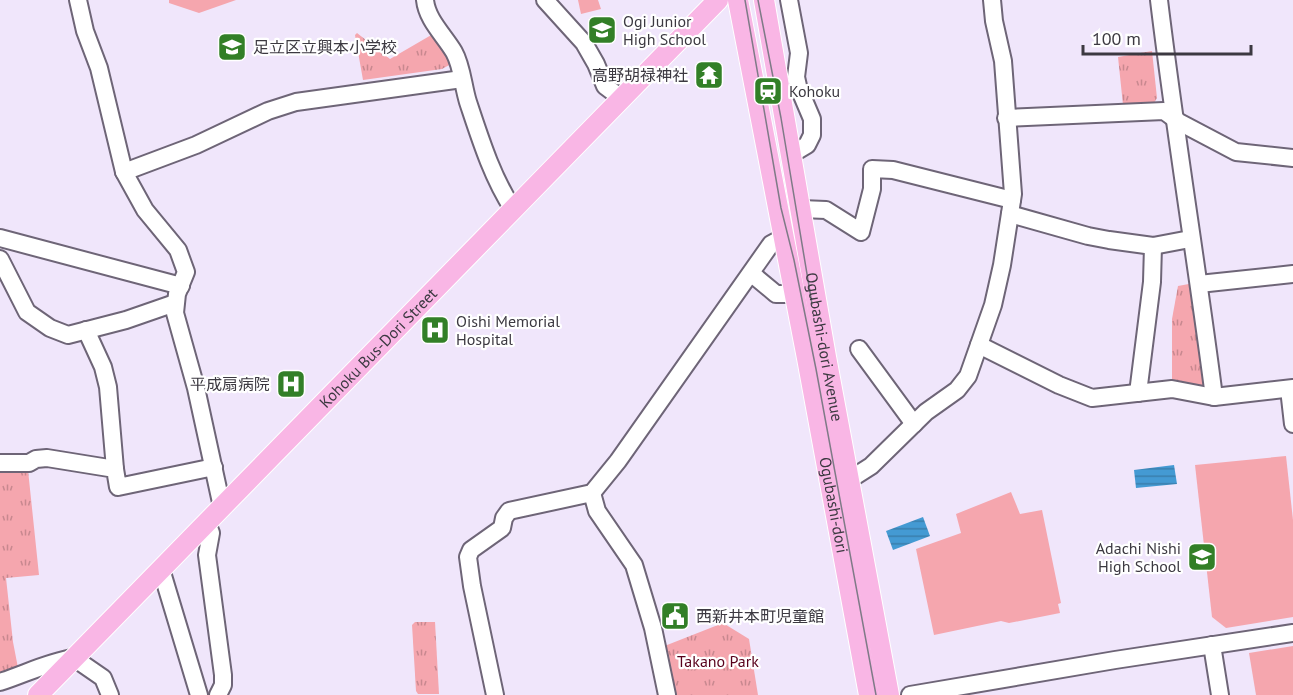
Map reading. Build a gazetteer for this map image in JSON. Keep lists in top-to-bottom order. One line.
{"streets":{"main road":["Kohoku Bus-Dori Street","Ogubashi-dori Avenue","Ogubashi-dori"]},"parks":["Takano Park"],"places":{"school or university":["Ogi Junior High School","足立区立興本小学校","Adachi Nishi High School"],"temple":["高野胡禄神社"],"station":["Kohoku"],"hospital":["Oishi Memorial Hospital","平成扇病院"],"public building":["西新井本町児童館"]},"scale_bar":"100 m"}
